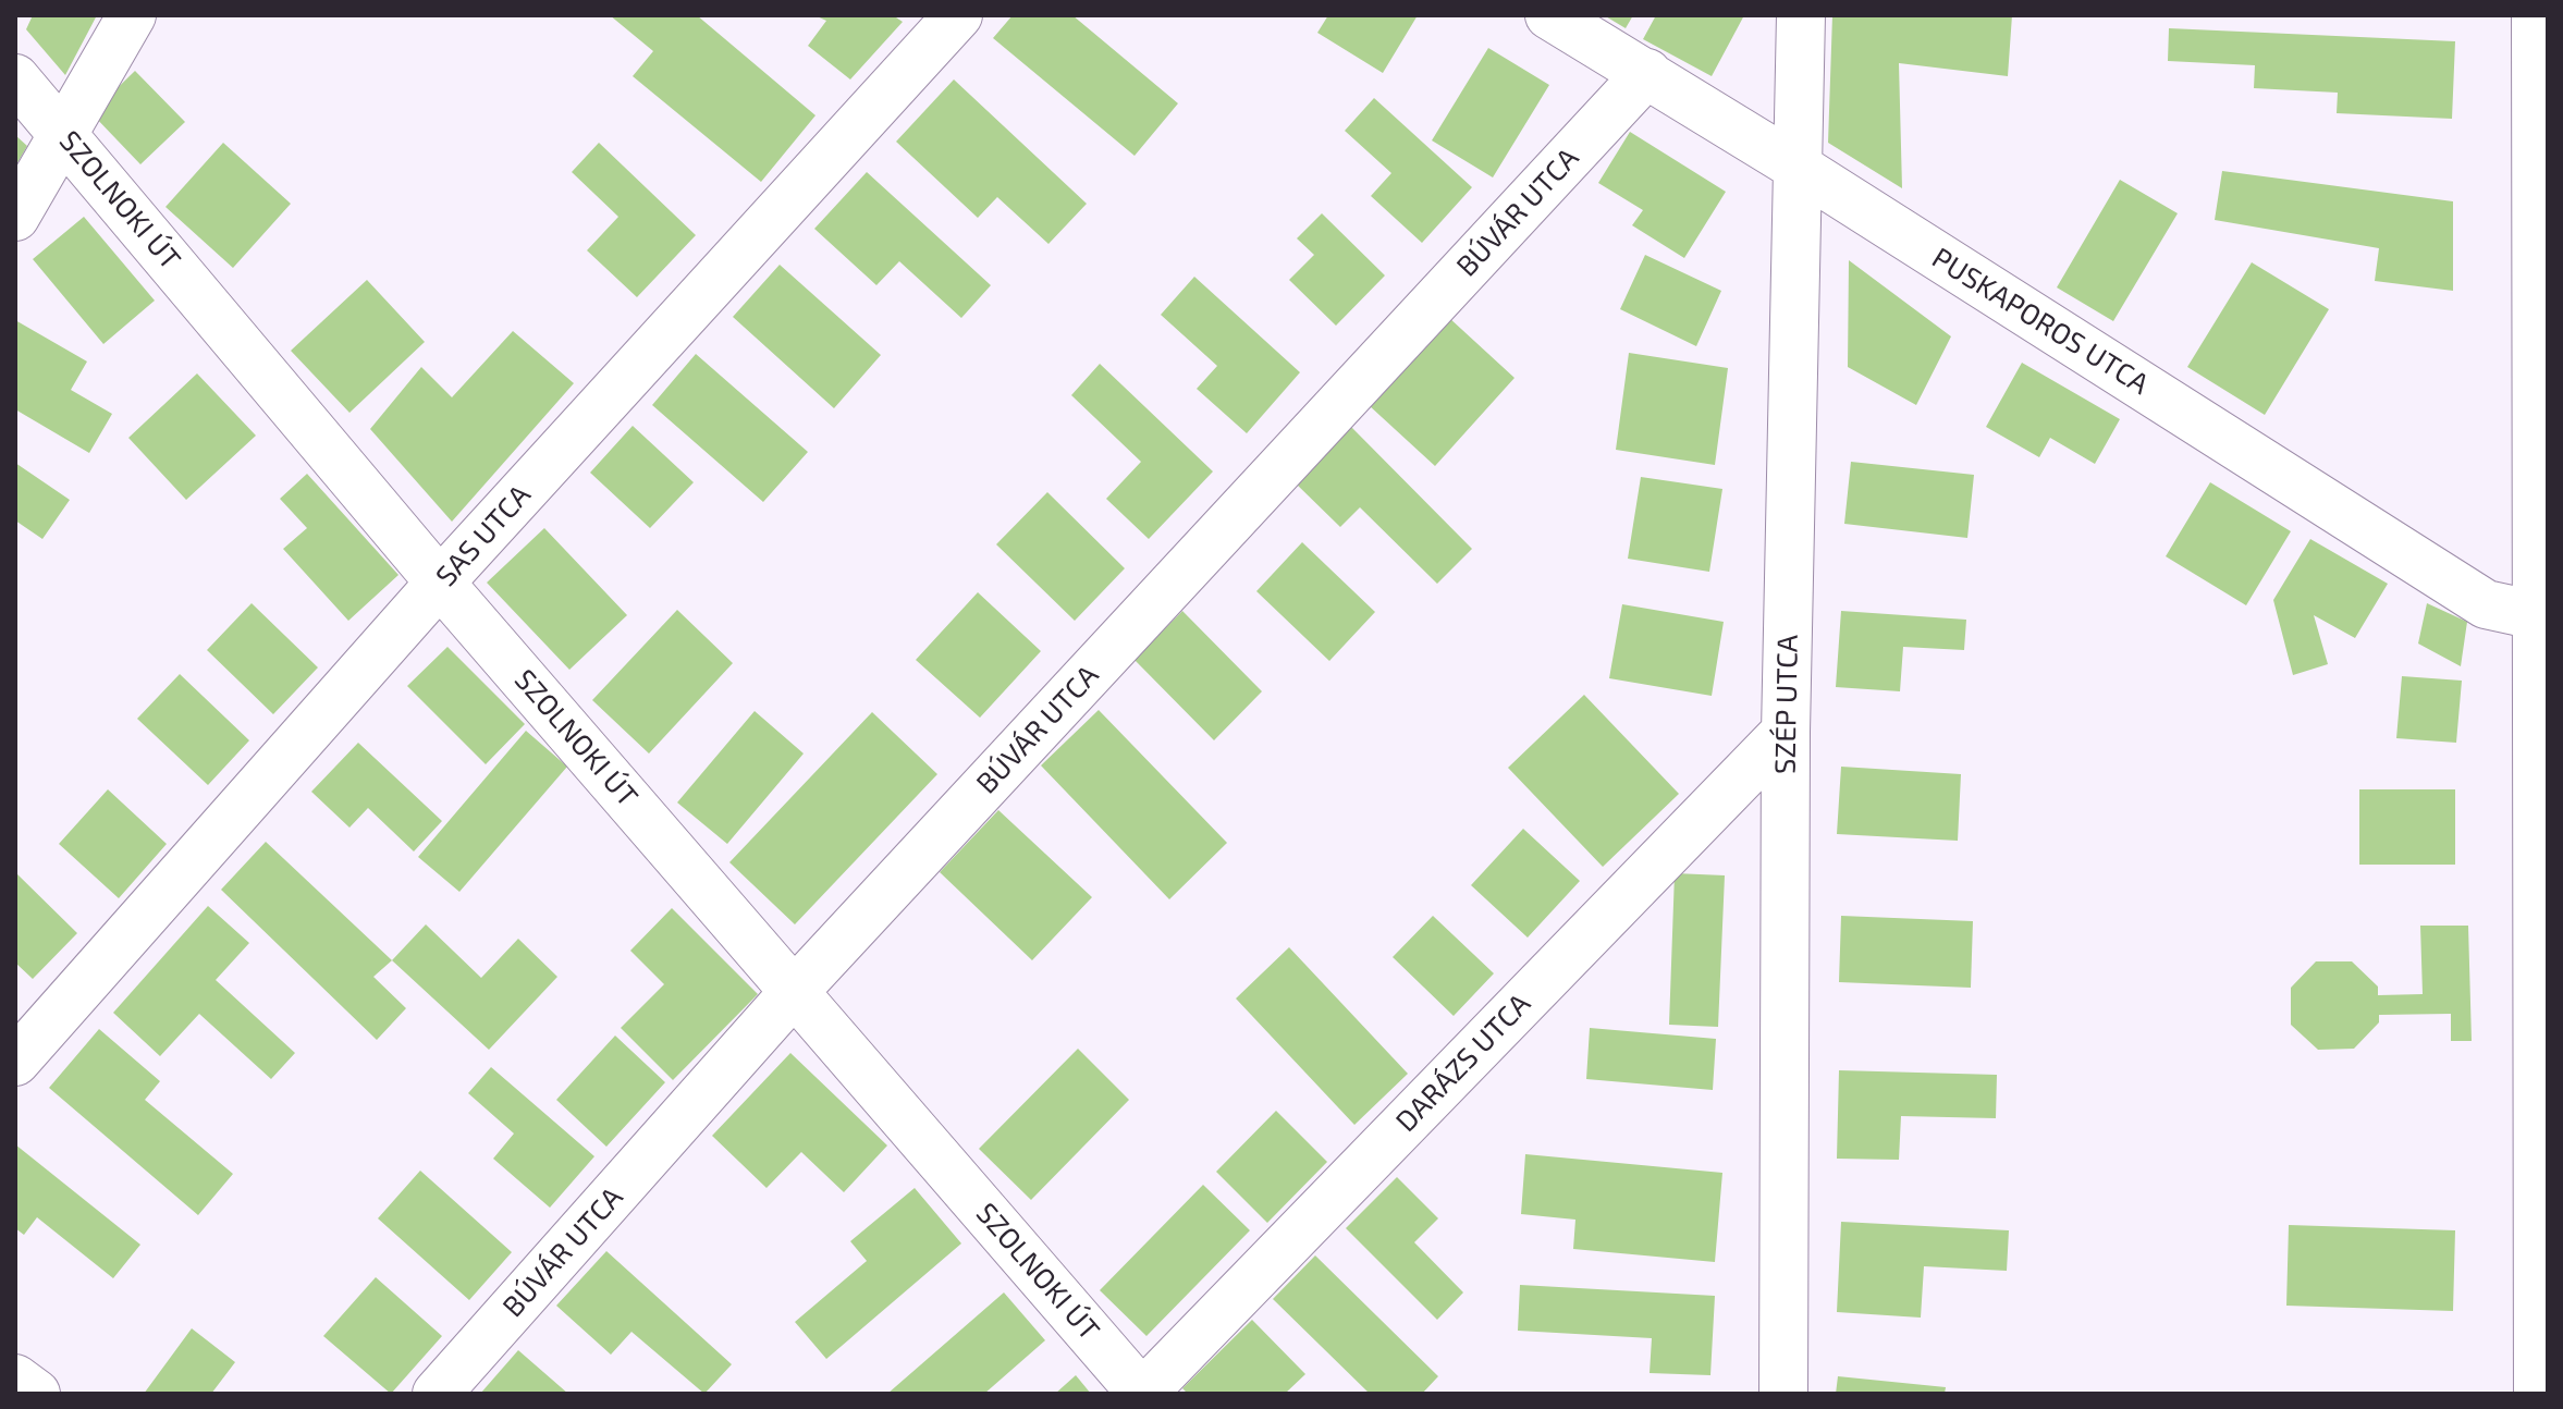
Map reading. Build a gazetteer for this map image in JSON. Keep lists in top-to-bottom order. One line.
{"streets":{"street":["SZOLNOKI ÚT","BÚVÁR UTCA","PUSKAPOROS UTCA","SAS UTCA","SZÉP UTCA","DARÁZS UTCA"]},"crossings":[["SZOLNOKI ÚT","BÚVÁR UTCA"],["SZOLNOKI ÚT","SAS UTCA"],["SZOLNOKI ÚT","DARÁZS UTCA"],["BÚVÁR UTCA","PUSKAPOROS UTCA"],["PUSKAPOROS UTCA","SZÉP UTCA"],["SZÉP UTCA","DARÁZS UTCA"]]}
